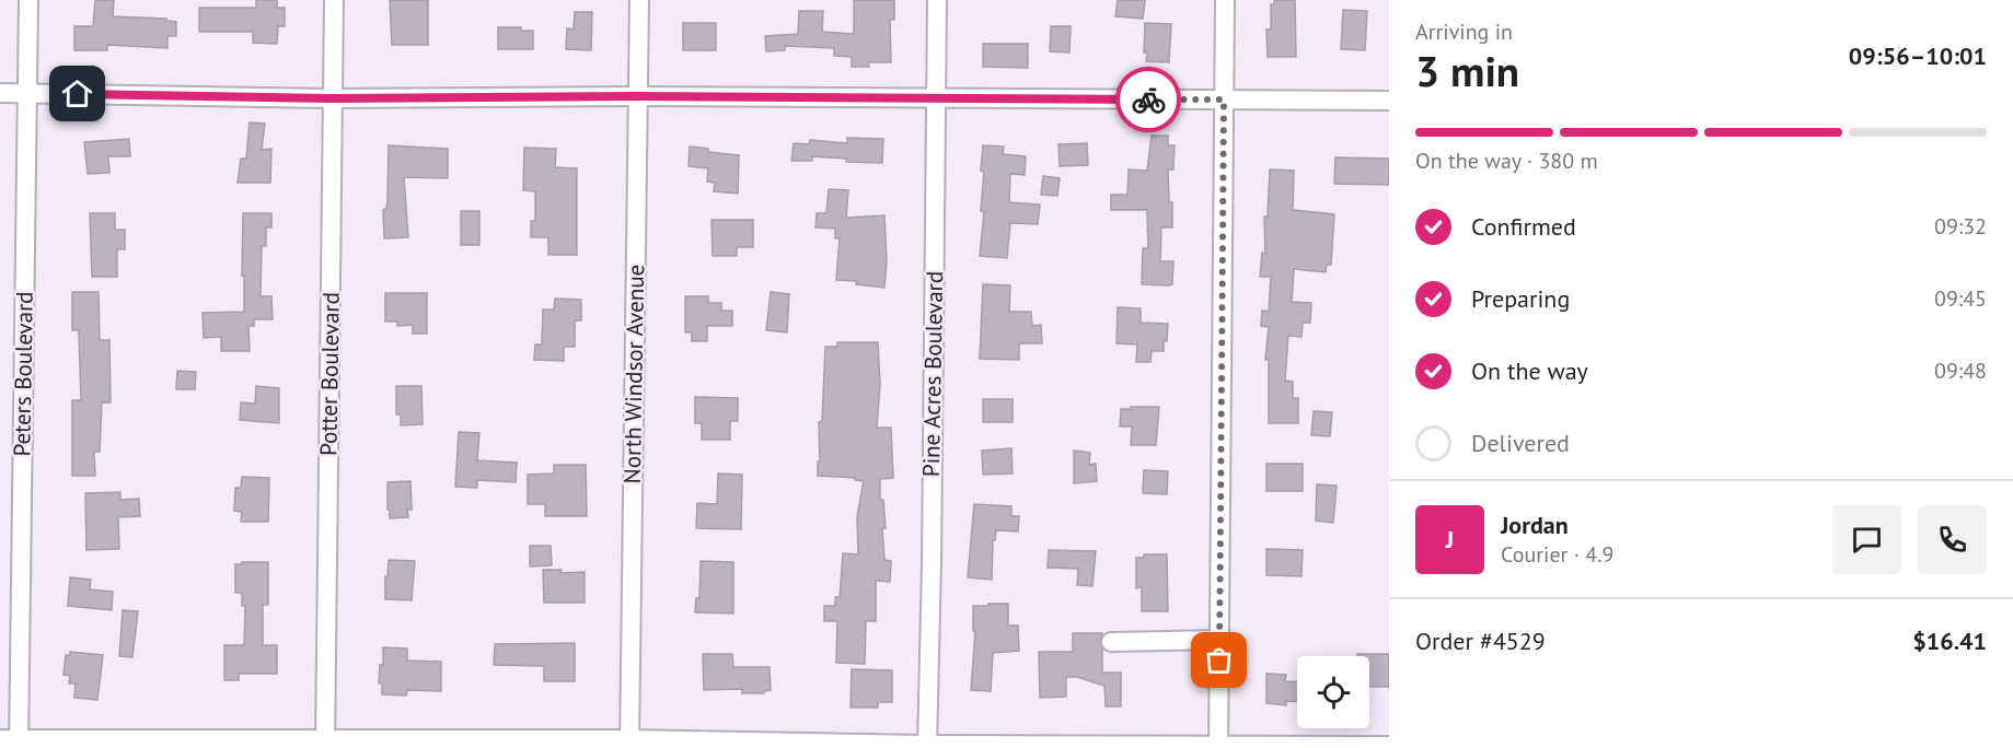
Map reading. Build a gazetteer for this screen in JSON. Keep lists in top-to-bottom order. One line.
{"streets":{"street":["Peters Boulevard","Potter Boulevard","North Windsor Avenue","Pine Acres Boulevard"]},"page":{"heading":["3 min","Arriving in","09:56–10:01"],"panel":["Jordan","Courier · 4.9","Order #4529","$16.41"],"bar":"On the way · 380 m","list":[["Confirmed","09:32"],["Preparing","09:45"],["On the way","09:48"],"Delivered"],"round":"J"}}
